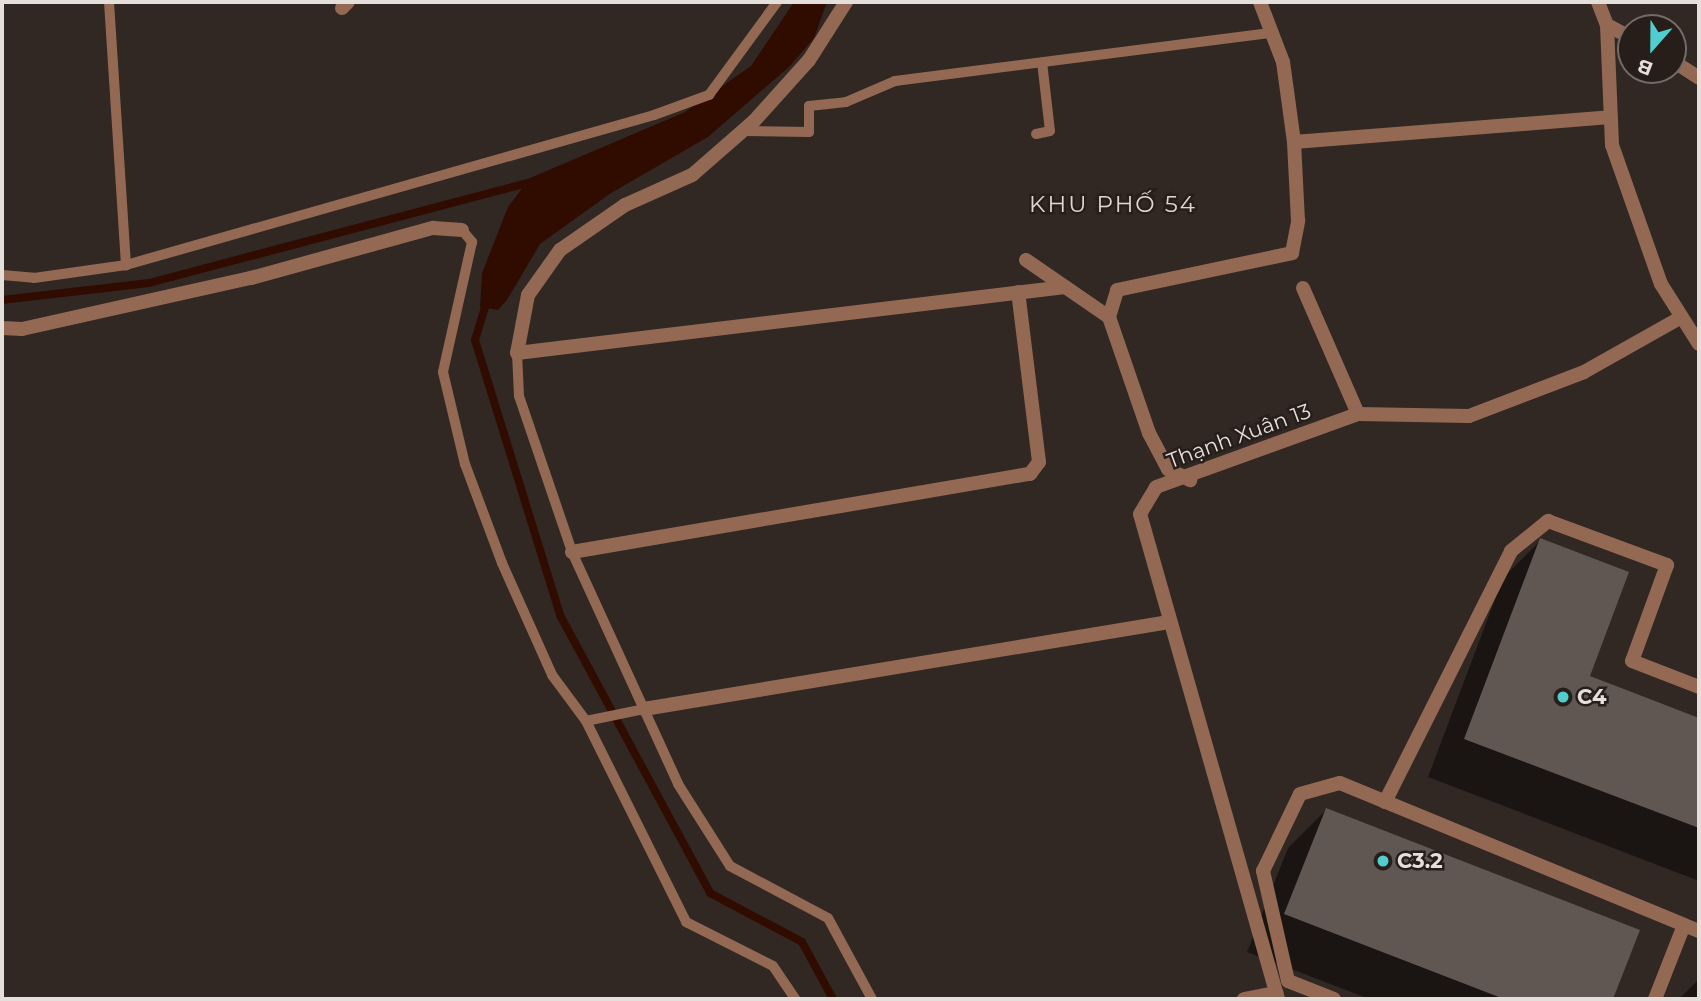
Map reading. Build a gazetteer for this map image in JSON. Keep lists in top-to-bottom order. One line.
{"streets":{"street":["Thạnh Xuân 13"]},"districts":["KHU PHỐ 54"],"places":["C4","C3.2"],"north":"bottom"}
